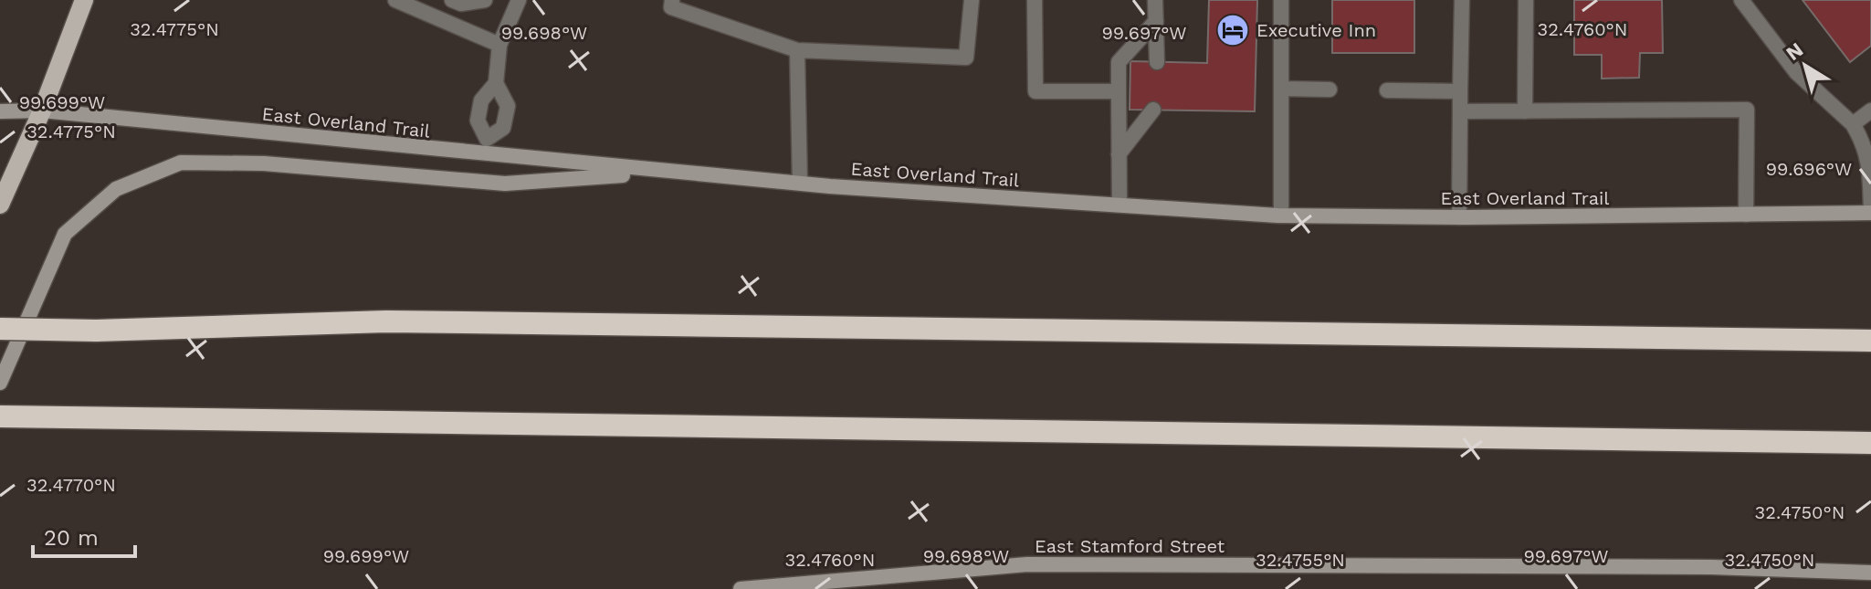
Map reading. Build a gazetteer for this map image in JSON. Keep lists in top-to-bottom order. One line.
{"streets":{"main road":["East Overland Trail","East Stamford Street"]},"places":{"hotel":["Executive Inn"]},"scale_bar":"20 m","north":"top left","coordinates":["32.4775°N","32.4760°N","99.698°W","99.697°W","99.699°W","99.696°W","32.4770°N","32.4750°N","32.4755°N"]}
